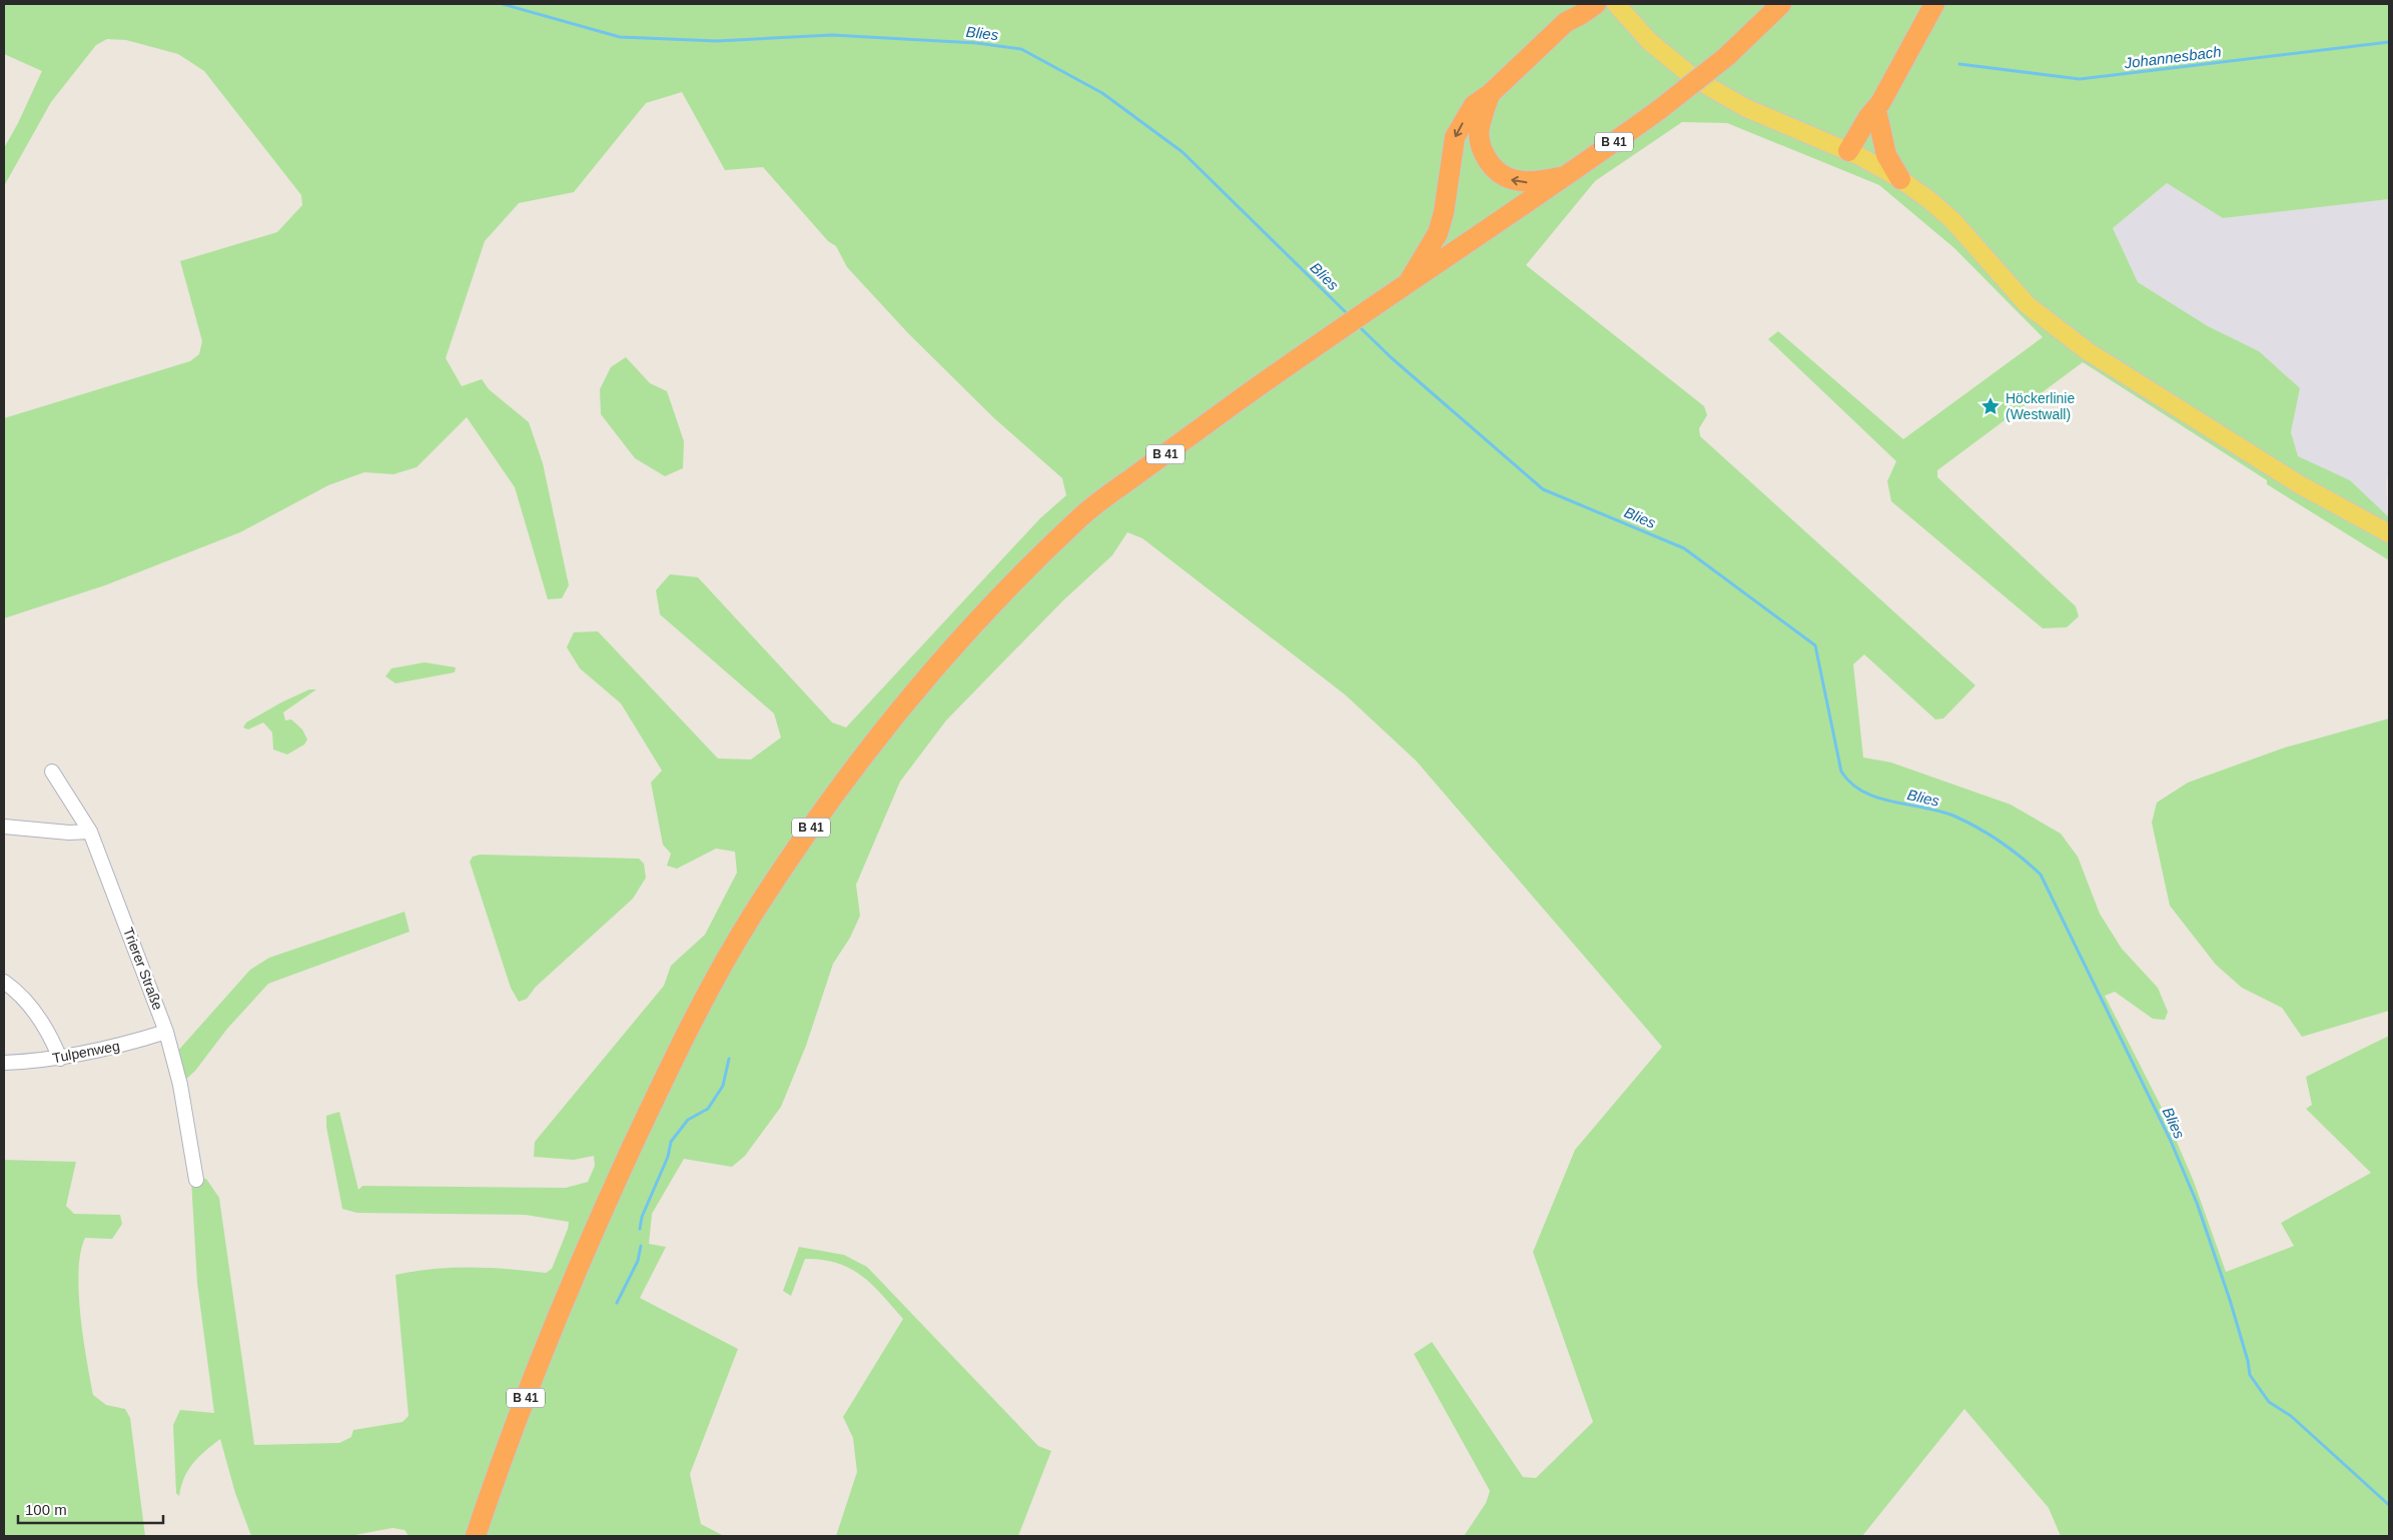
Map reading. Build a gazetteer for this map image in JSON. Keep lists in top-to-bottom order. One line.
{"streets":{"highway":["B 41"],"street":["Trierer Straße","Tulpenweg"]},"crossings":[["Trierer Straße","Tulpenweg"]],"water":["Blies","Johannesbach"],"places":{"place":["Höckerlinie (Westwall)"]},"scale_bar":"100 m"}
